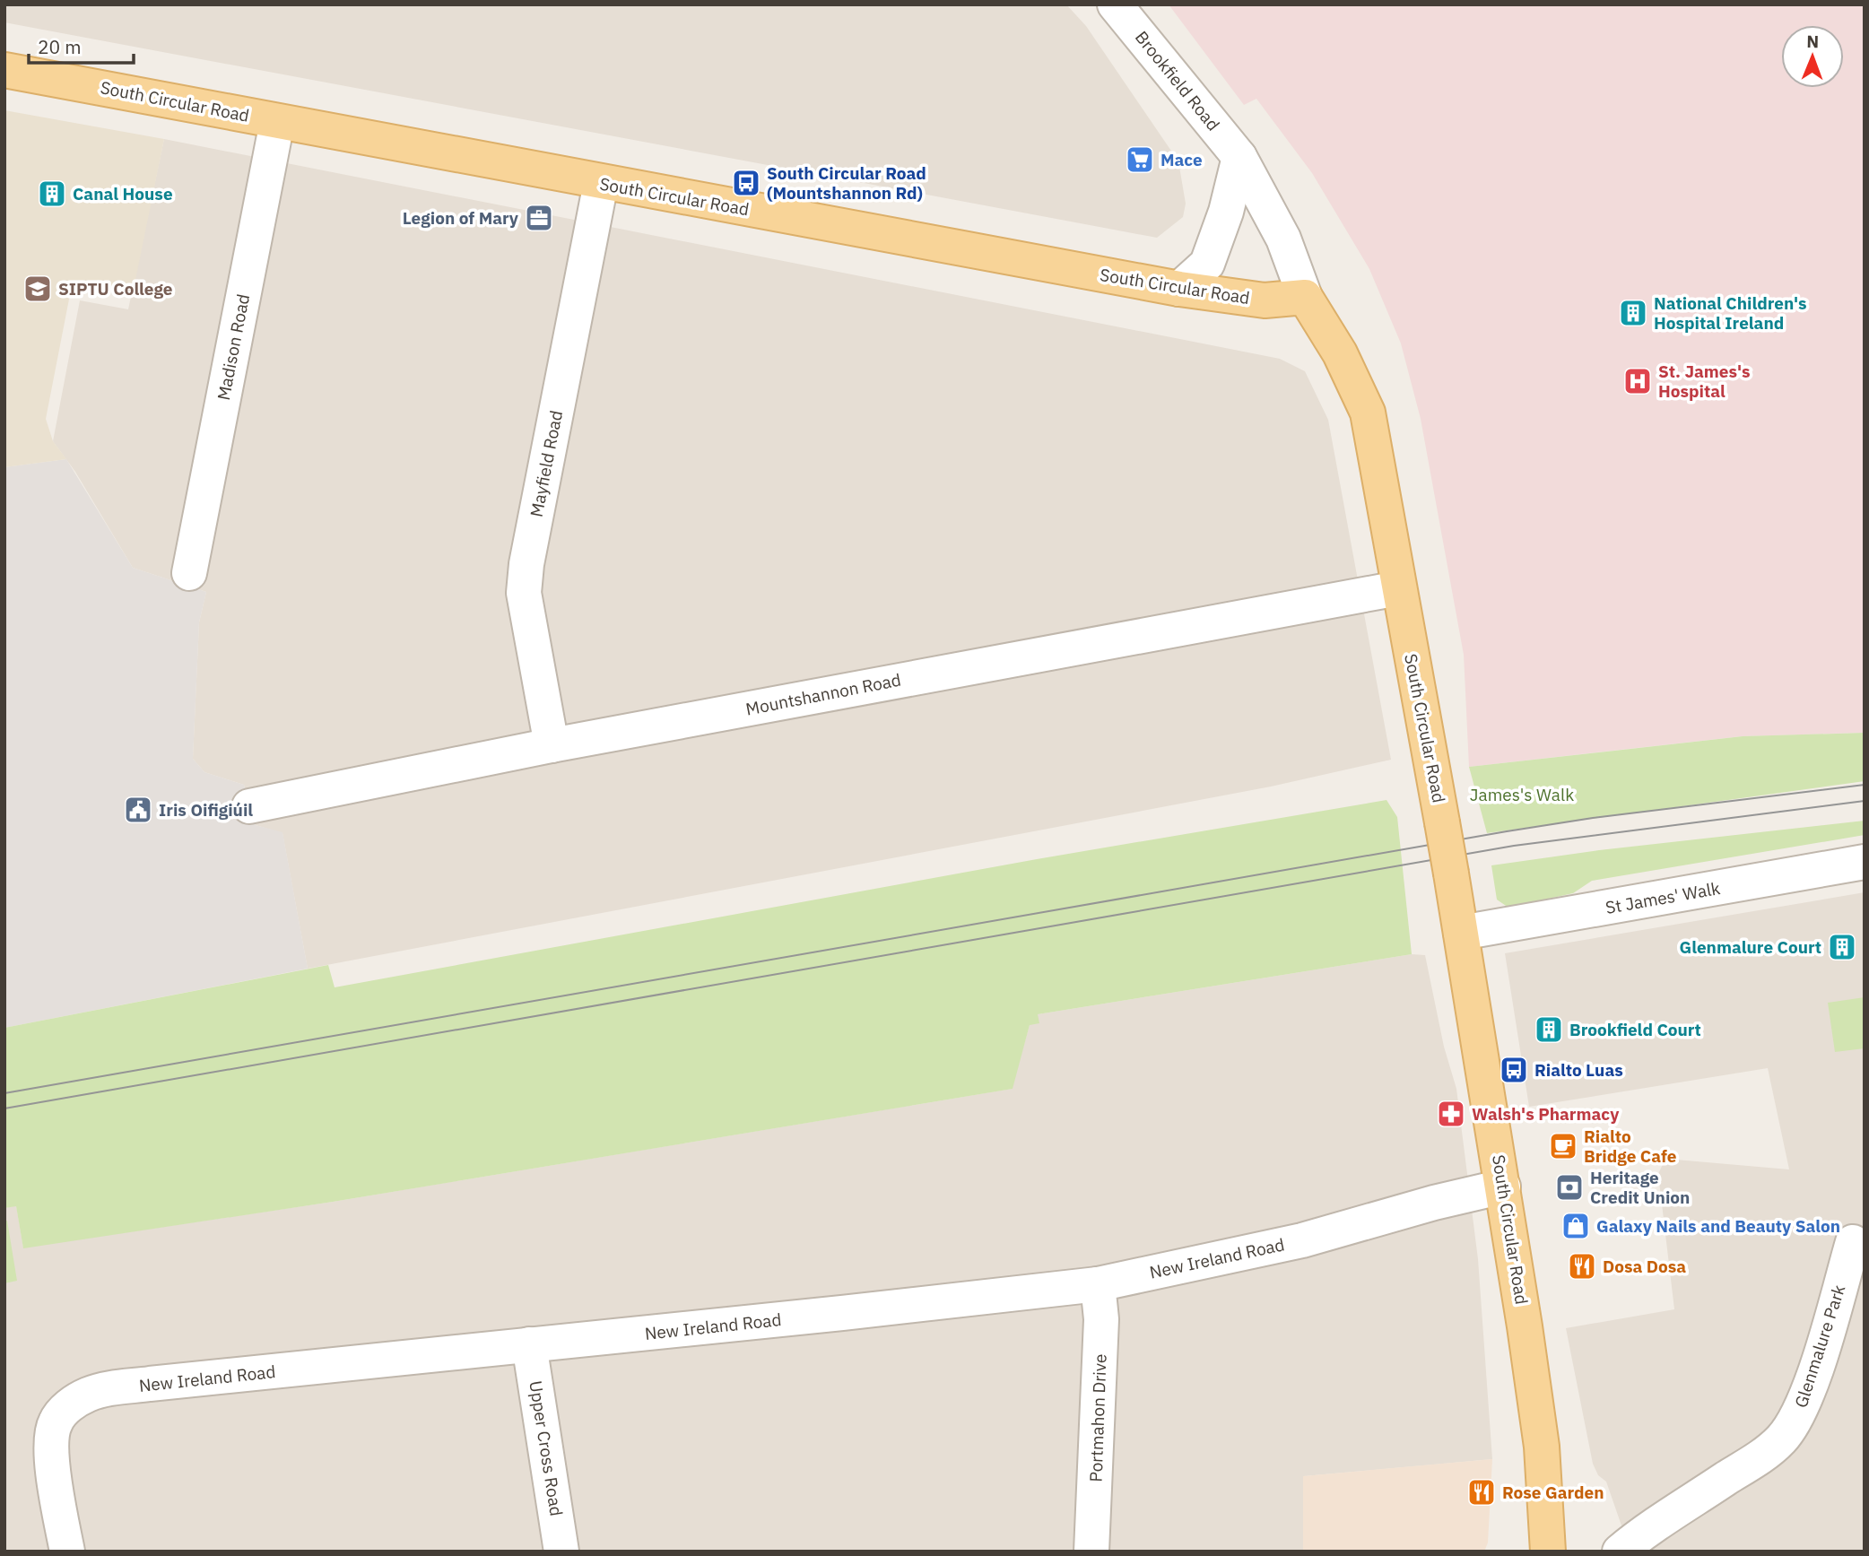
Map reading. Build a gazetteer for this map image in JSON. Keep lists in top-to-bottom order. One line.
{"streets":{"main road":["South Circular Road"],"street":["Brookfield Road","Madison Road","Mayfield Road","Mountshannon Road","St James' Walk","New Ireland Road","Glenmalure Park","Portmahon Drive","Upper Cross Road"]},"crossings":[["Brookfield Road","South Circular Road"],["South Circular Road","Madison Road"],["South Circular Road","Mayfield Road"],["South Circular Road","Mountshannon Road"],["South Circular Road","St James' Walk"],["South Circular Road","New Ireland Road"],["Mayfield Road","Mountshannon Road"],["New Ireland Road","Portmahon Drive"],["New Ireland Road","Upper Cross Road"]],"parks":["James's Walk"],"places":{"supermarket":["Mace"],"bus stop":["South Circular Road (Mountshannon Rd)","Rialto Luas"],"building":["Canal House","National Children's Hospital Ireland","Glenmalure Court","Brookfield Court"],"office":["Legion of Mary"],"school or university":["SIPTU College"],"hospital":["St. James's Hospital"],"public building":["Iris Oifigiúil"],"pharmacy":["Walsh's Pharmacy"],"cafe":["Rialto Bridge Cafe"],"bank":["Heritage Credit Union"],"shop":["Galaxy Nails and Beauty Salon"],"restaurant":["Dosa Dosa","Rose Garden"]},"scale_bar":"20 m","north":"top"}
